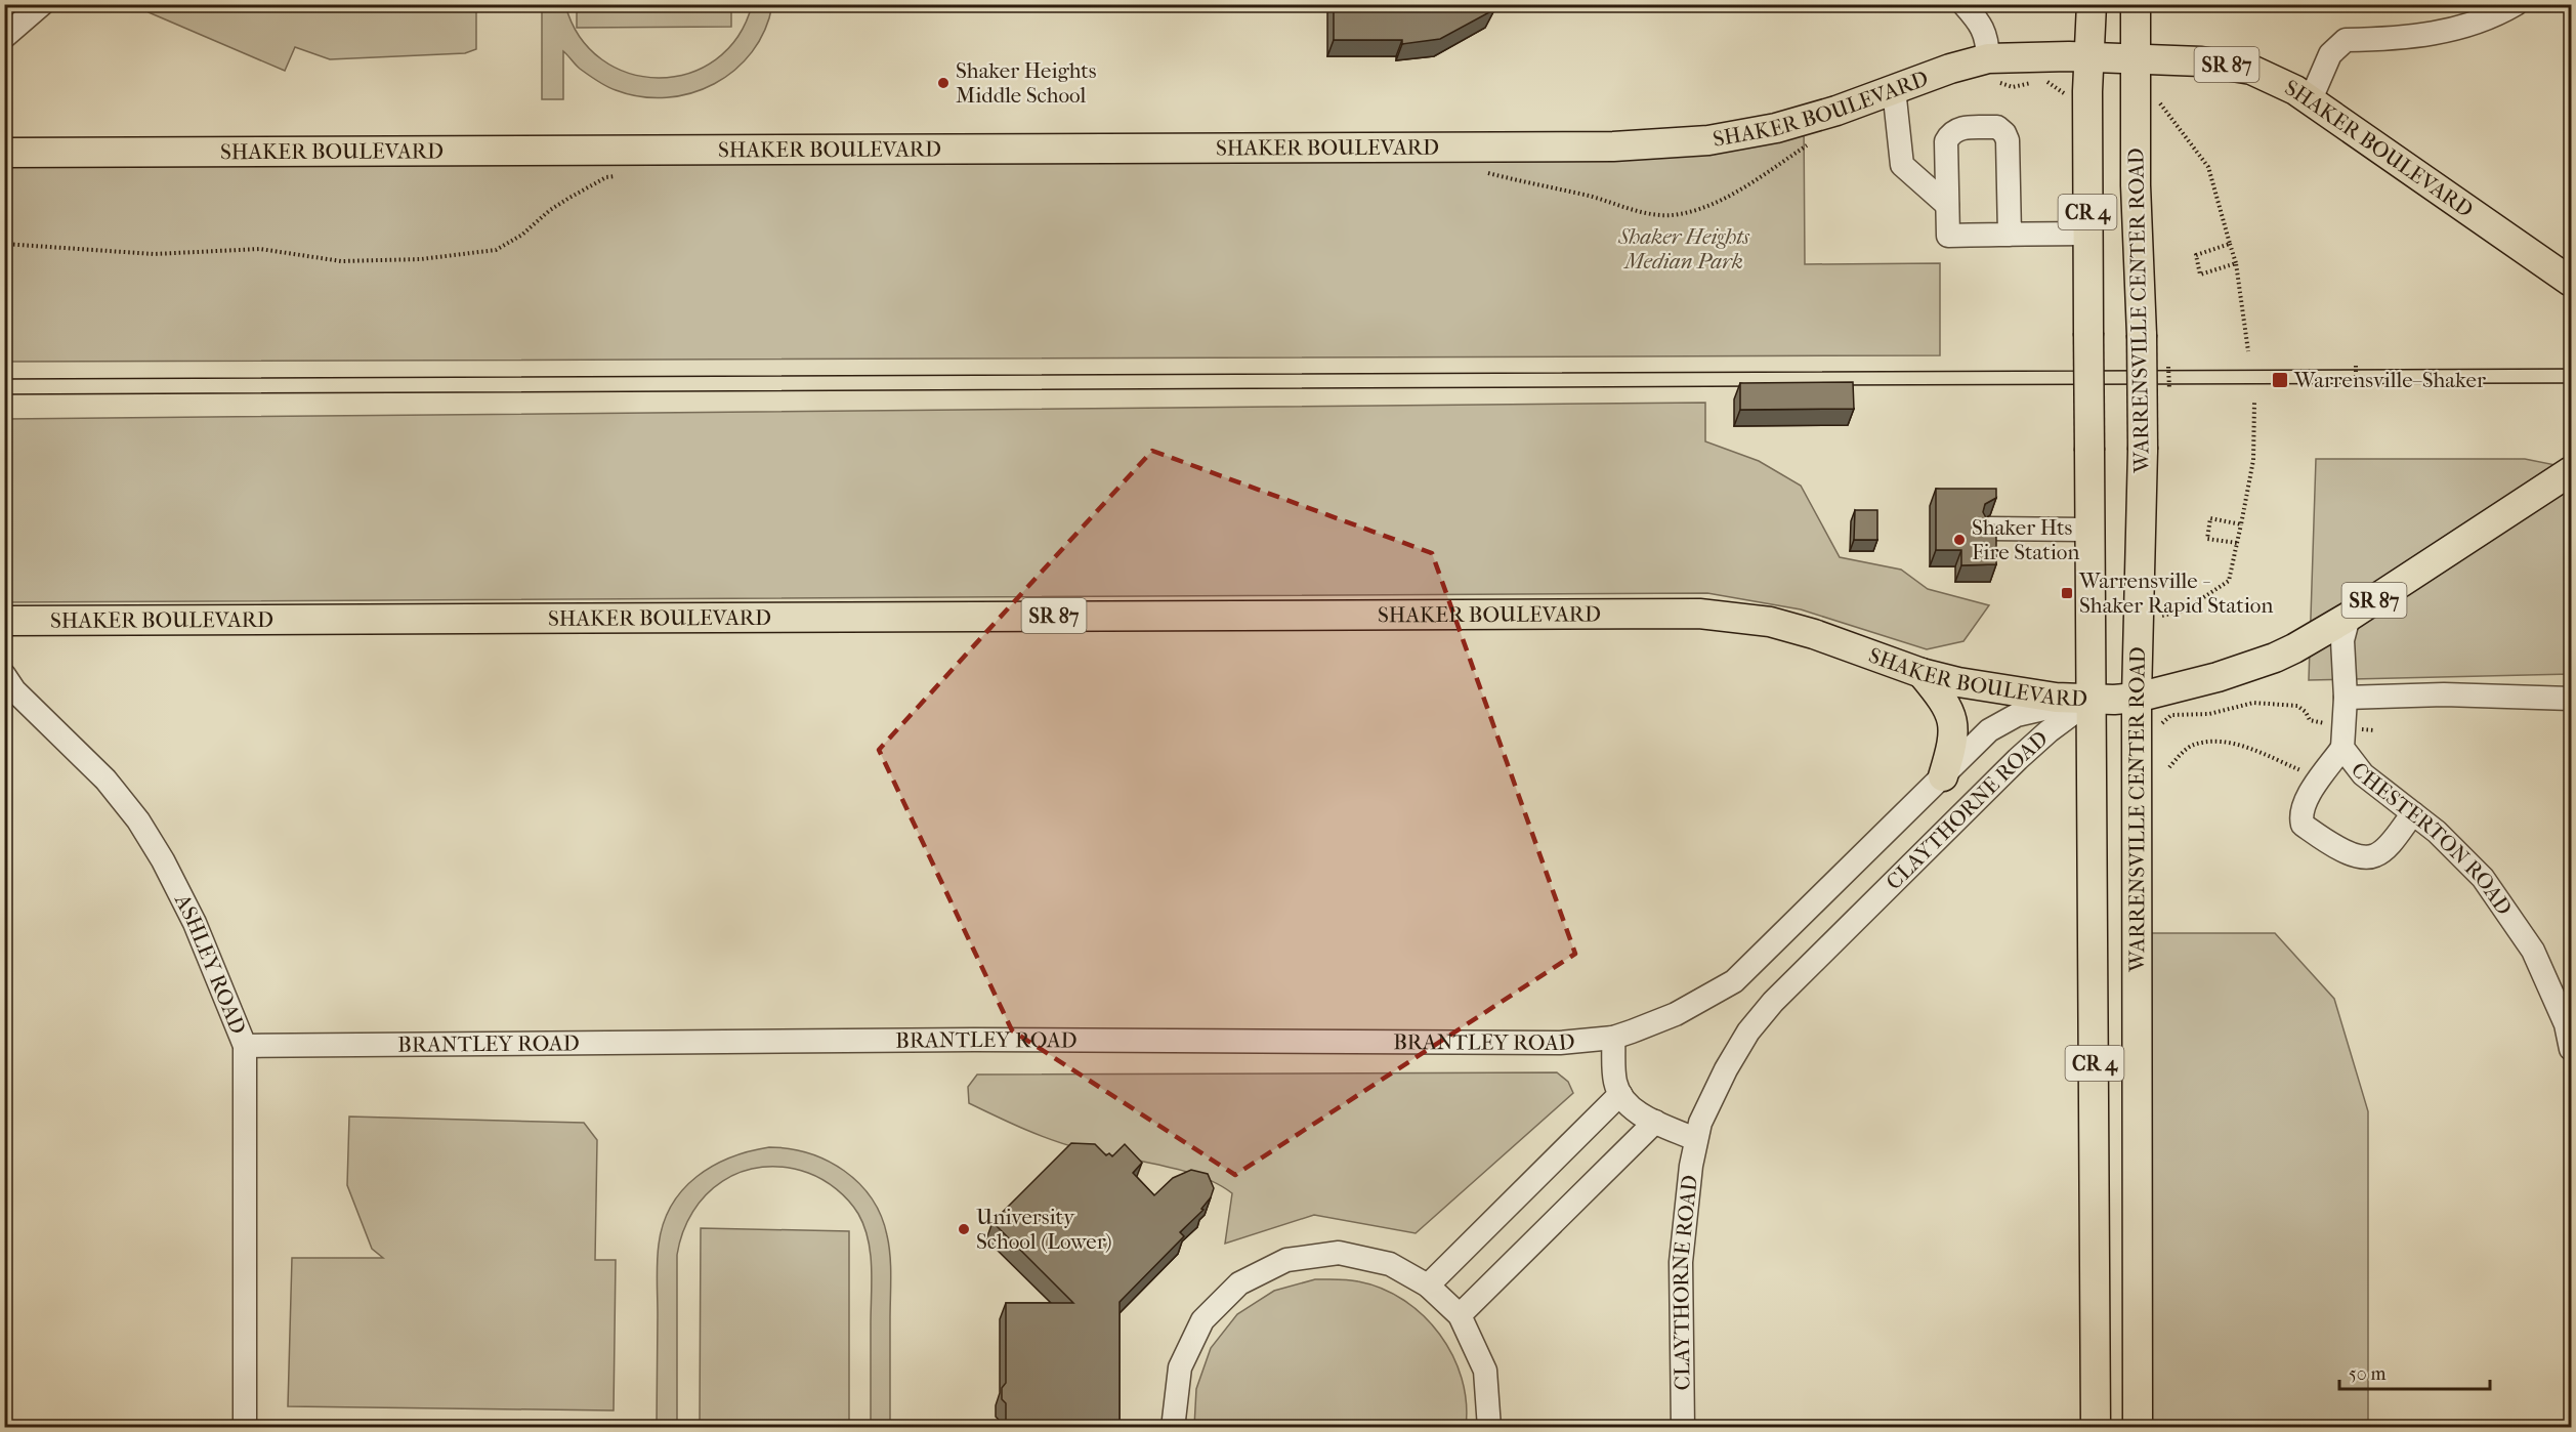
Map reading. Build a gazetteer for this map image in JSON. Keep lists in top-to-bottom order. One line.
{"streets":{"main road":["SR 87","SHAKER BOULEVARD","CR 4","WARRENSVILLE CENTER ROAD"],"street":["CLAYTHORNE ROAD","CHESTERTON ROAD","ASHLEY ROAD","BRANTLEY ROAD"]},"crossings":[["SHAKER BOULEVARD","WARRENSVILLE CENTER ROAD"],["SHAKER BOULEVARD","CLAYTHORNE ROAD"],["SHAKER BOULEVARD","CHESTERTON ROAD"],["WARRENSVILLE CENTER ROAD","CLAYTHORNE ROAD"],["CLAYTHORNE ROAD","BRANTLEY ROAD"],["ASHLEY ROAD","BRANTLEY ROAD"]],"parks":["Shaker Heights Median Park"],"places":{"other":["Shaker Heights Middle School","Shaker Hts Fire Station","University School (Lower)"],"transit":["Warrensville–Shaker","Warrensville - Shaker Rapid Station"]},"scale_bar":"50 m"}
